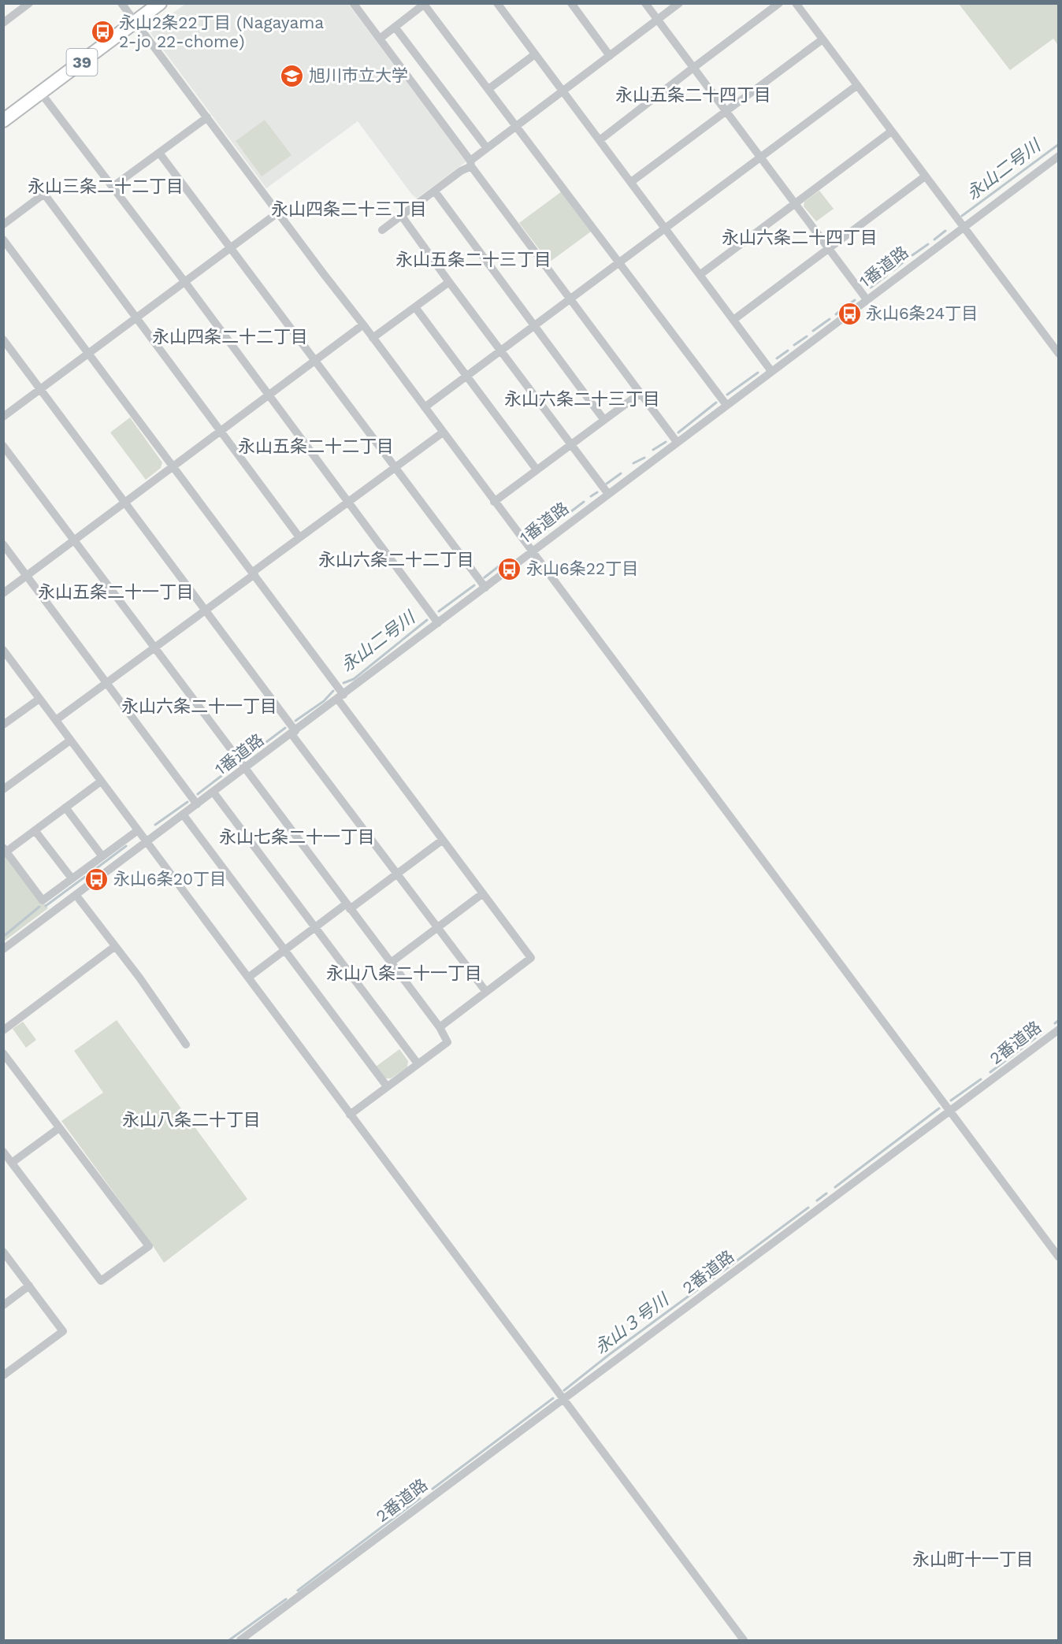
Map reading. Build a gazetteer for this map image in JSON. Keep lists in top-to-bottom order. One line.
{"streets":{"highway":["39"],"street":["1番道路","2番道路"]},"districts":["永山五条二十四丁目","永山三条二十二丁目","永山四条二十三丁目","永山六条二十四丁目","永山五条二十三丁目","永山四条二十二丁目","永山六条二十三丁目","永山五条二十二丁目","永山六条二十二丁目","永山五条二十一丁目","永山六条二十一丁目","永山七条二十一丁目","永山八条二十一丁目","永山八条二十丁目","永山町十一丁目"],"water":["永山二号川","永山３号川"],"places":{"bus stop":["永山2条22丁目 (Nagayama 2-jo 22-chome)","永山6条24丁目","永山6条22丁目","永山6条20丁目"],"school or university":["旭川市立大学"]}}
